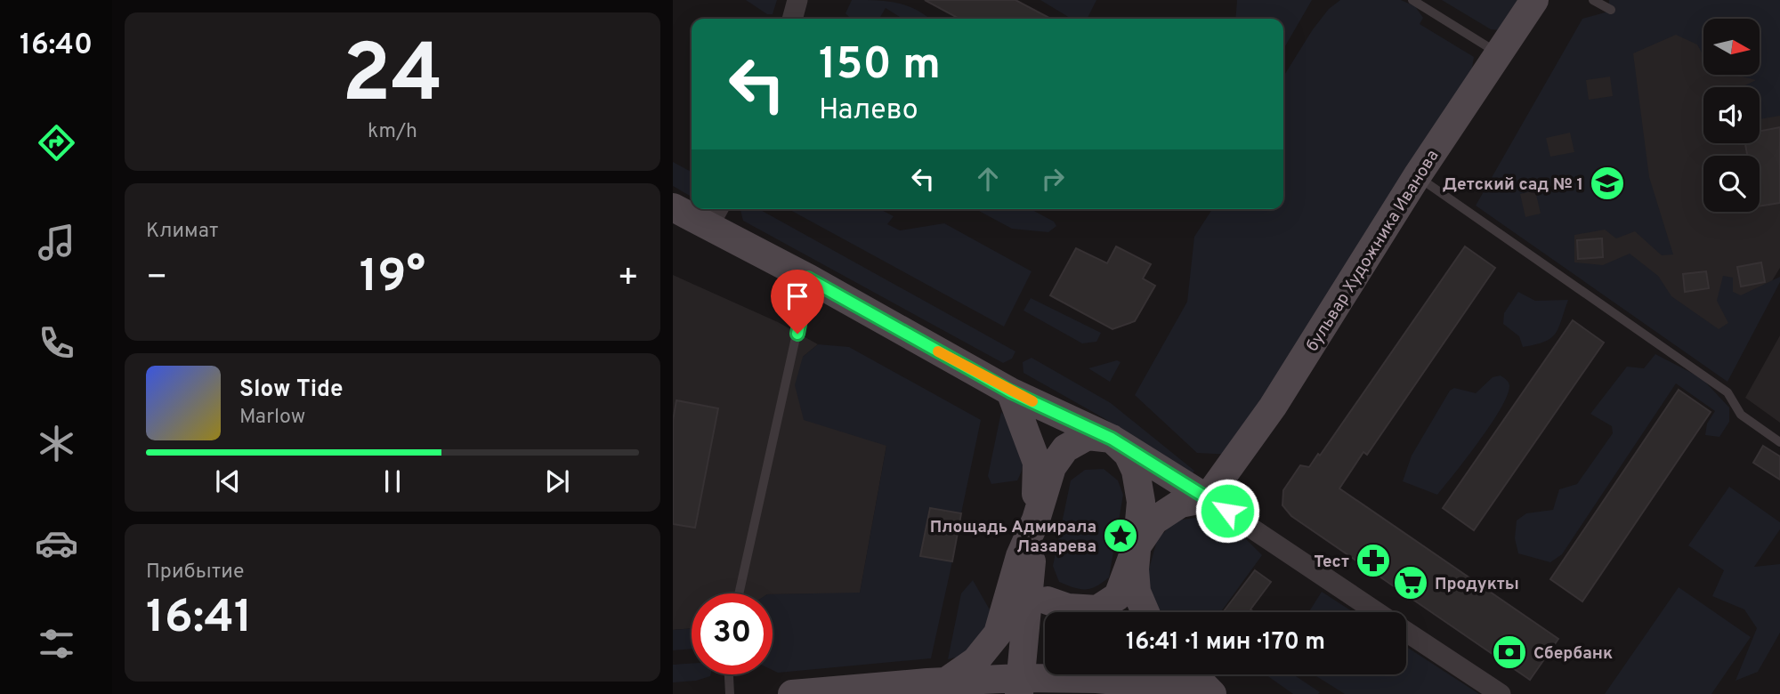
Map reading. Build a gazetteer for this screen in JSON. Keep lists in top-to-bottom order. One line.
{"streets":{"street":["бульвар Художника Иванова"]},"places":{"school or university":["Детский сад № 1"],"place":["Площадь Адмирала Лазарева"],"pharmacy":["Тест"],"supermarket":["Продукты"],"bank":["Сбербанк"]},"north":"right","page":{"tabs":"16:40","tile":[["24","km/h"],"Климат",["Прибытие","16:41"]],"turn":["150 m","Налево"],"heat":["−","19°","+"],"song":["Slow Tide","Marlow"],"limit":"30","trip":"16:41 · 1 мин · 170 m"}}
